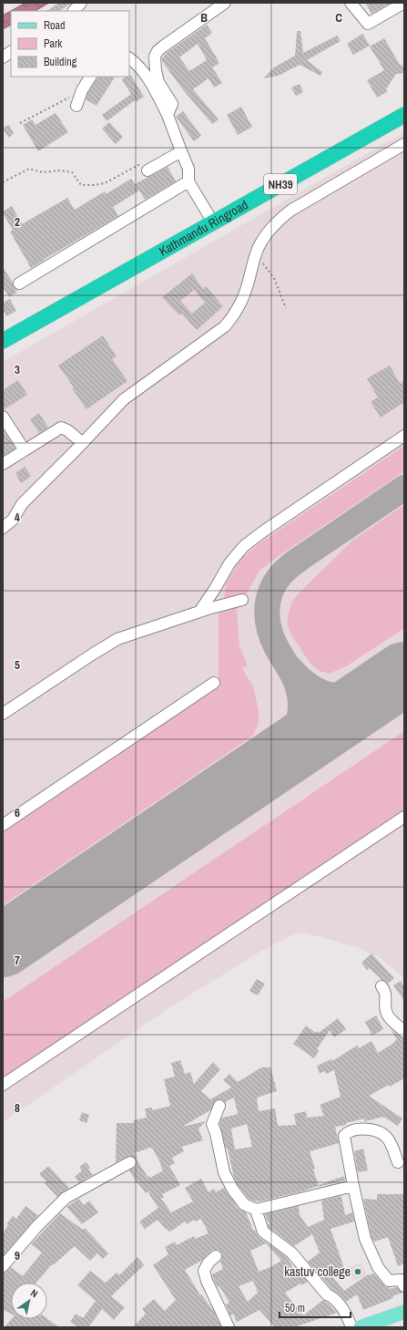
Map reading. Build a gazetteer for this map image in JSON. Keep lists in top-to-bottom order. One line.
{"streets":{"highway":["NH39","Kathmandu Ringroad"]},"places":["kastuv college"],"legend":["Road","Park","Building"],"scale_bar":"50 m","north":"top right","grid":{"columns":["B","C"],"rows":["2","3","4","5","6","7","8","9"]}}
